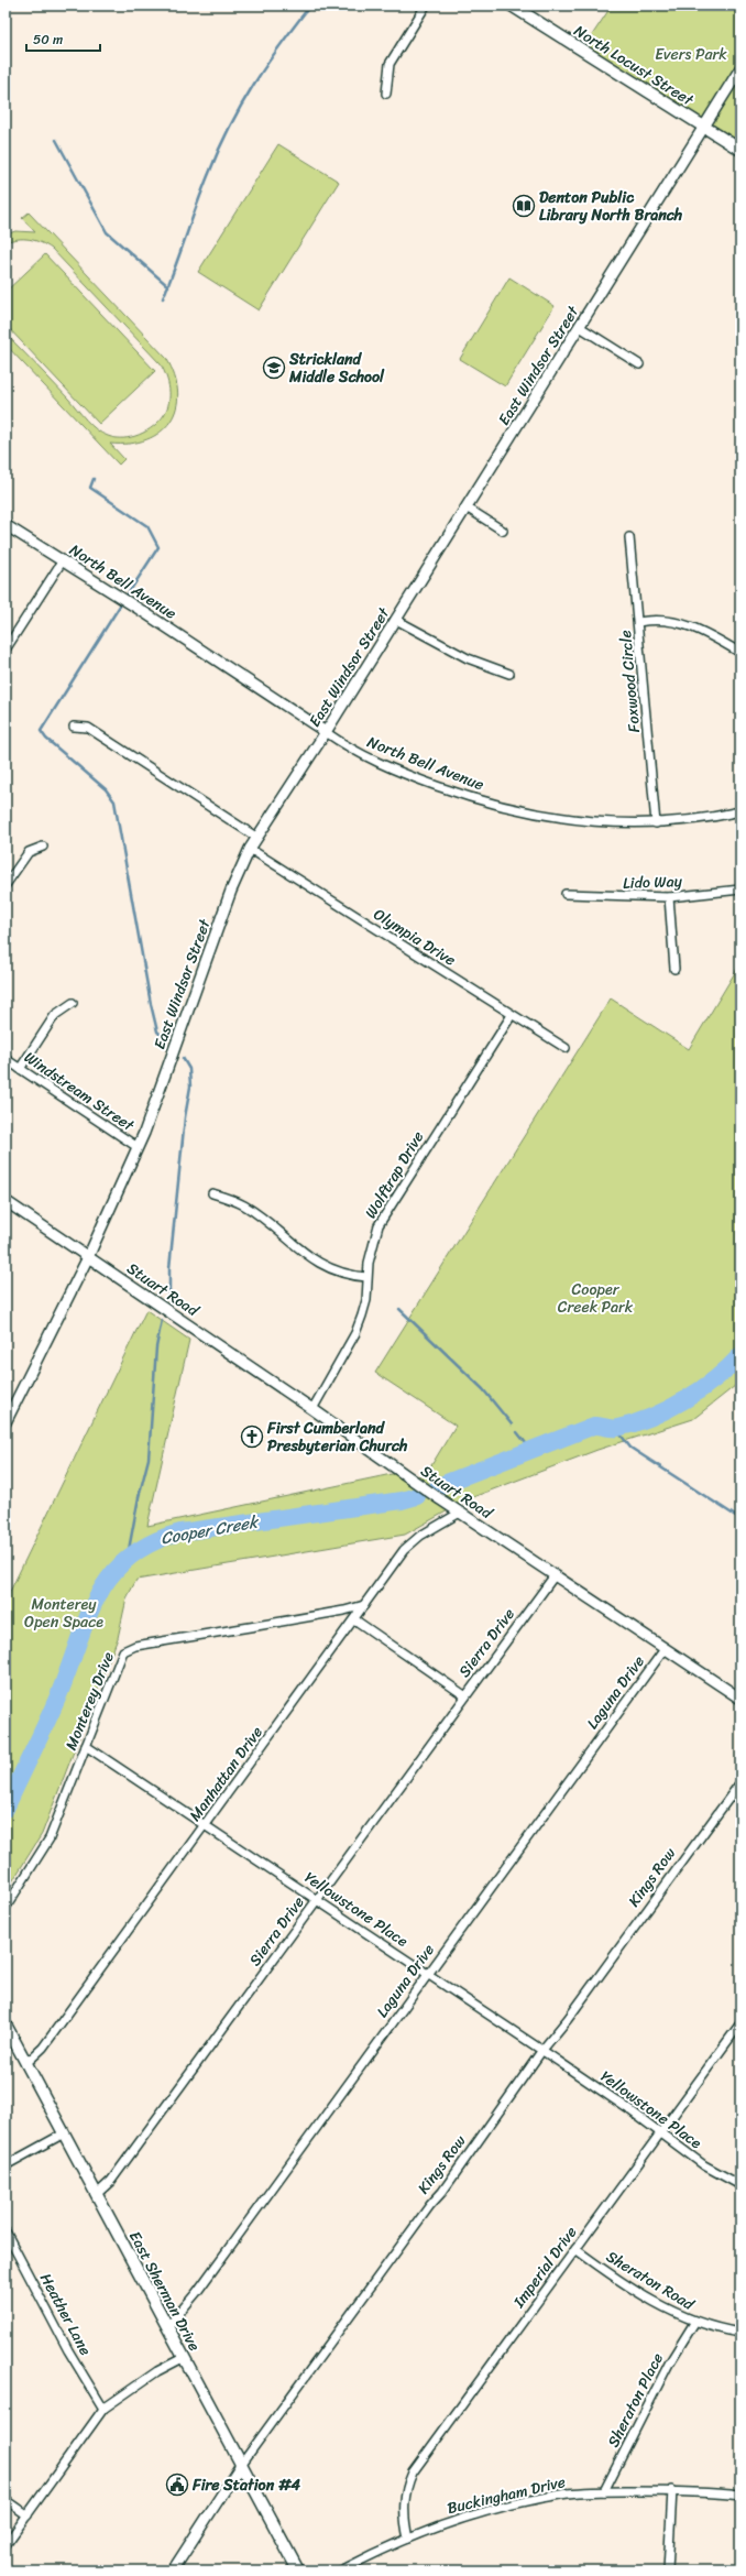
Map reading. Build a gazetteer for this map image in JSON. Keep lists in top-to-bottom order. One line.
{"streets":{"main road":["North Locust Street","East Sherman Drive"],"street":["East Windsor Street","North Bell Avenue","Foxwood Circle","Lido Way","Olympia Drive","Windstream Street","Wolftrap Drive","Stuart Road","Sierra Drive","Laguna Drive","Monterey Drive","Manhattan Drive","Kings Row","Yellowstone Place","Imperial Drive","Sheraton Road","Heather Lane","Sheraton Place","Buckingham Drive"]},"crossings":[["North Locust Street","East Windsor Street"],["East Windsor Street","North Bell Avenue"],["East Windsor Street","Olympia Drive"],["East Windsor Street","Windstream Street"],["East Windsor Street","Stuart Road"],["North Bell Avenue","Foxwood Circle"],["Olympia Drive","Wolftrap Drive"],["Wolftrap Drive","Stuart Road"],["Stuart Road","Sierra Drive"],["Stuart Road","Laguna Drive"],["Stuart Road","Manhattan Drive"],["Sierra Drive","Yellowstone Place"],["Sierra Drive","East Sherman Drive"],["Laguna Drive","Yellowstone Place"],["Laguna Drive","East Sherman Drive"],["Monterey Drive","Manhattan Drive"],["Monterey Drive","Yellowstone Place"],["Manhattan Drive","Yellowstone Place"],["Manhattan Drive","East Sherman Drive"],["Kings Row","Yellowstone Place"],["Kings Row","East Sherman Drive"],["Yellowstone Place","Imperial Drive"],["Imperial Drive","Sheraton Road"],["Imperial Drive","Buckingham Drive"],["Sheraton Road","Sheraton Place"],["Sheraton Place","Buckingham Drive"]],"water":["Cooper Creek"],"parks":["Evers Park","Cooper Creek Park","Monterey Open Space"],"places":{"library":["Denton Public Library North Branch"],"school or university":["Strickland Middle School"],"church":["First Cumberland Presbyterian Church"],"public building":["Fire Station #4"]},"scale_bar":"50 m"}
